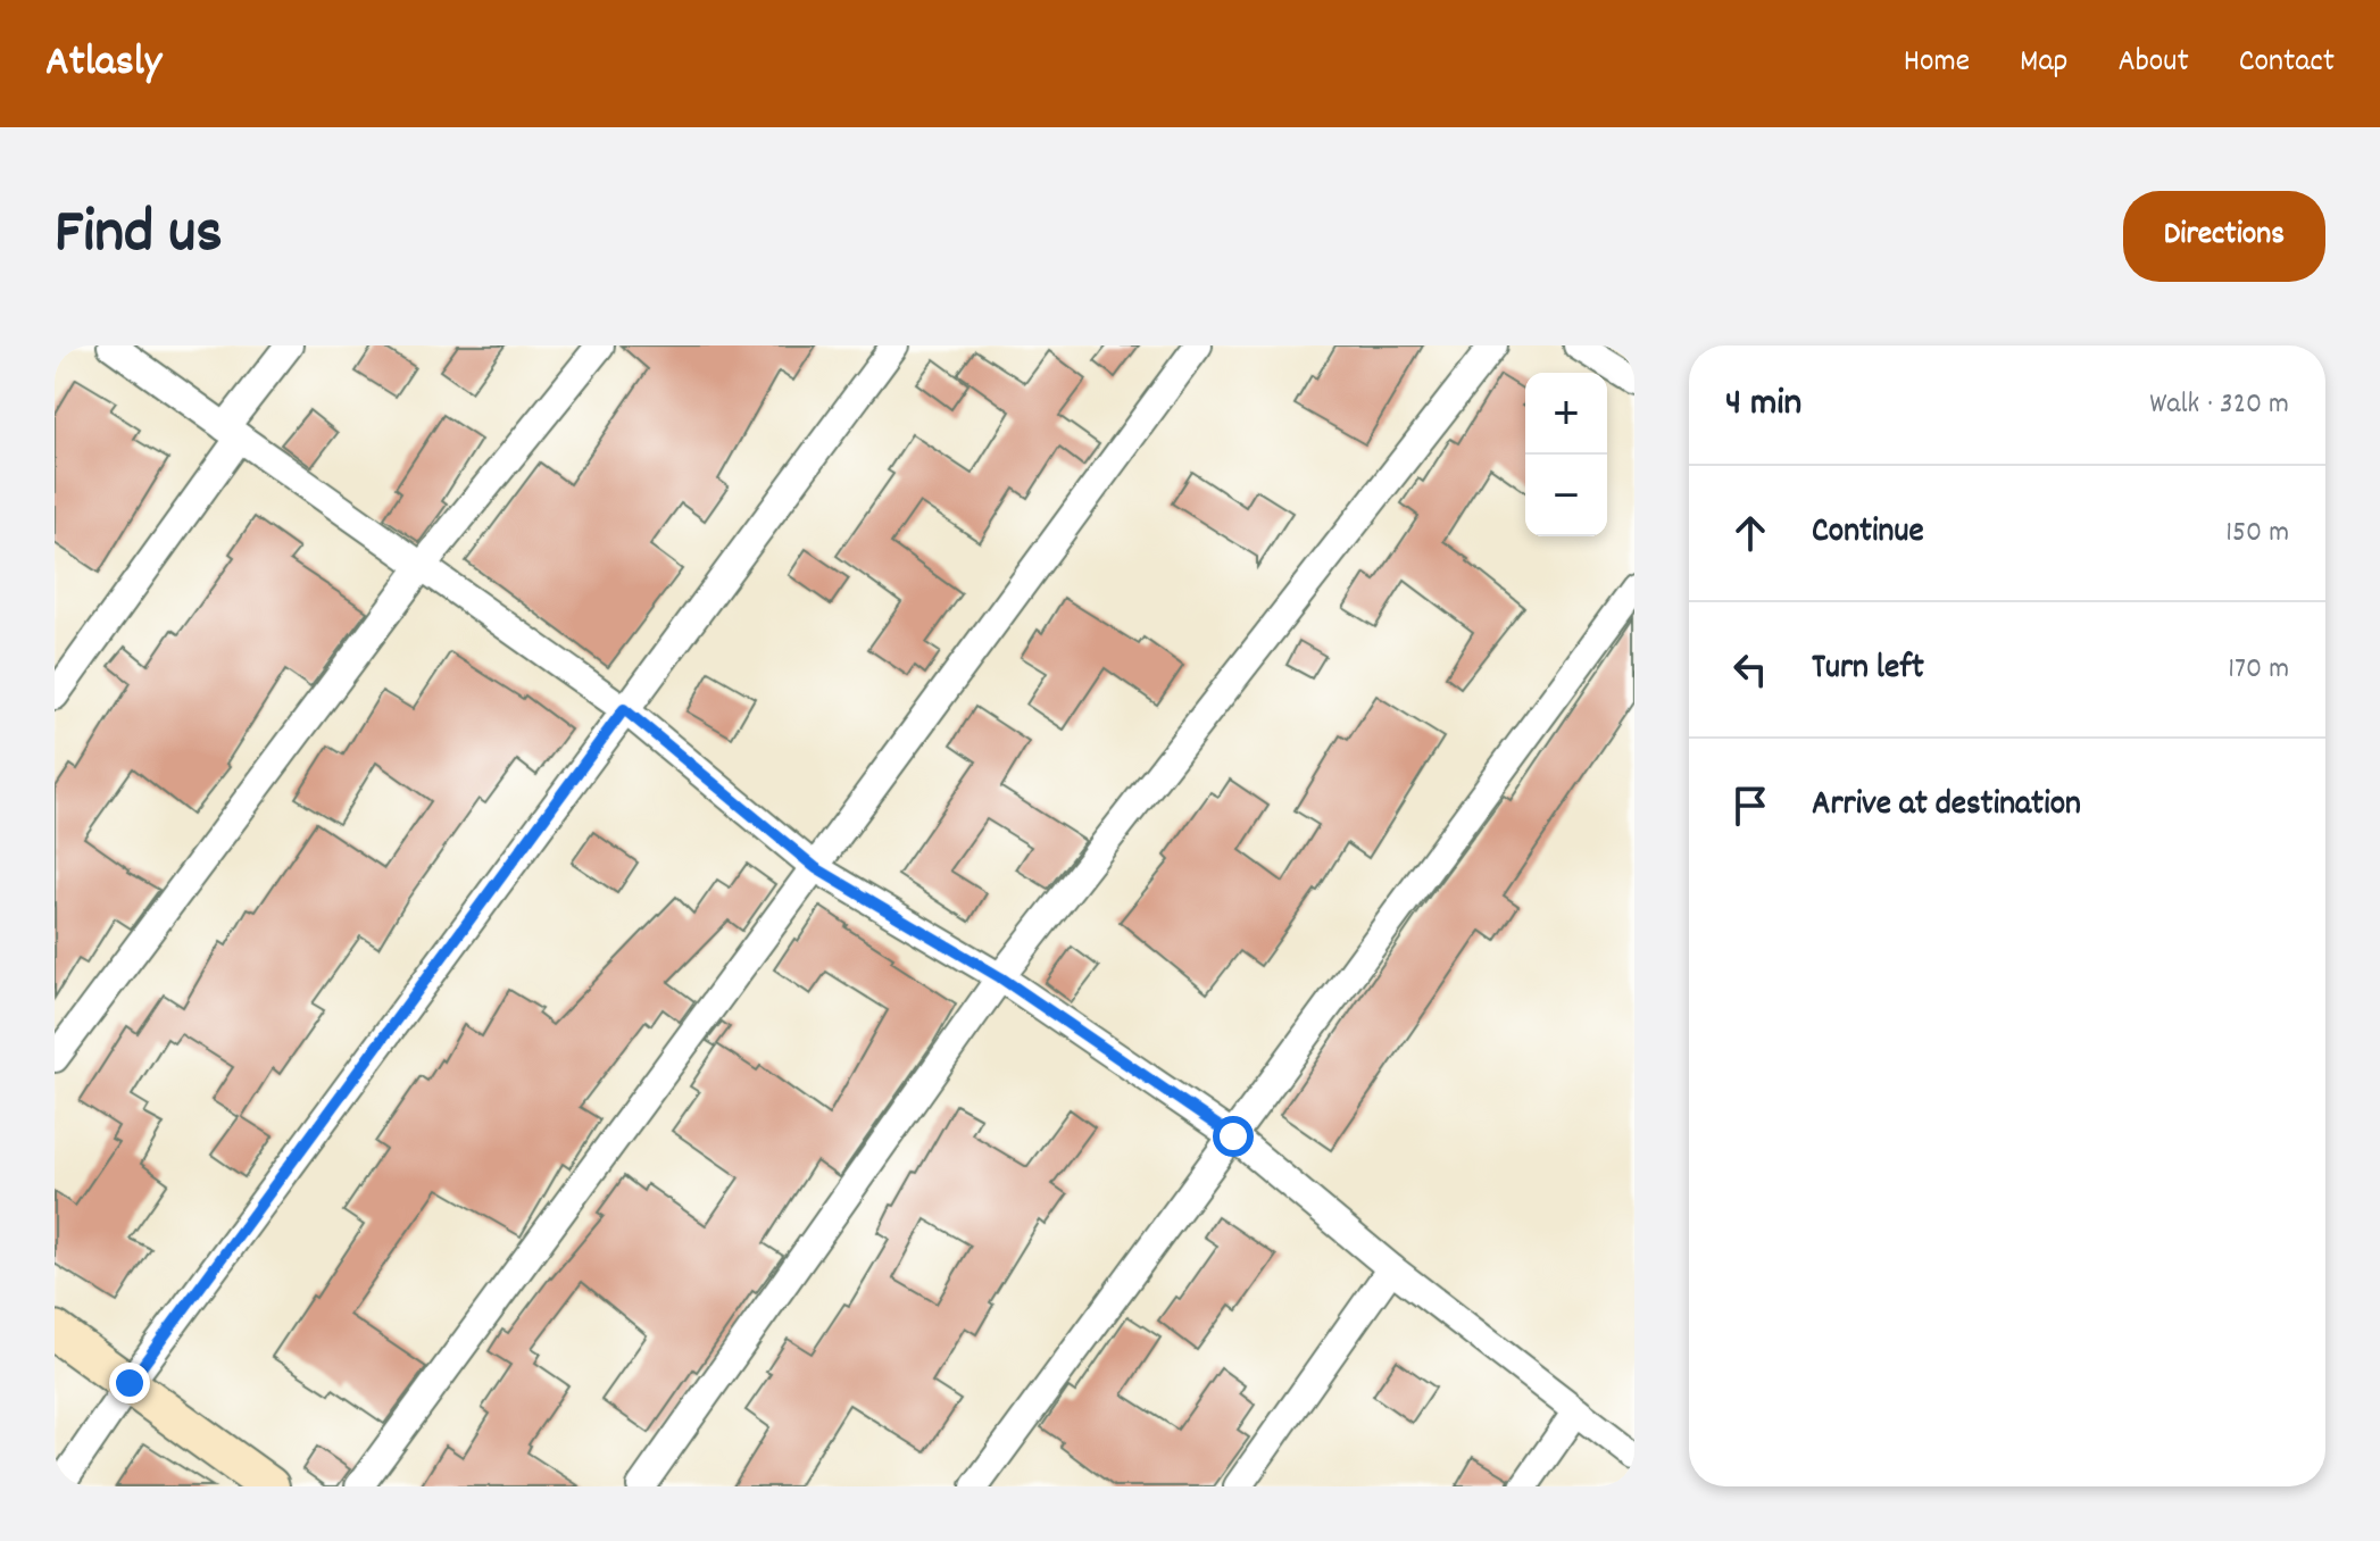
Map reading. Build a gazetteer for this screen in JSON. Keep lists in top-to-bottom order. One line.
{"page":{"header":"Atlasly","nav":["Home","Map","About","Contact"],"title":"Find us","buttons":"Directions","heading":["4 min","Walk · 320 m"],"map_buttons":["+","−"],"list":[["Continue","150 m"],["Turn left","170 m"],"Arrive at destination"]}}
